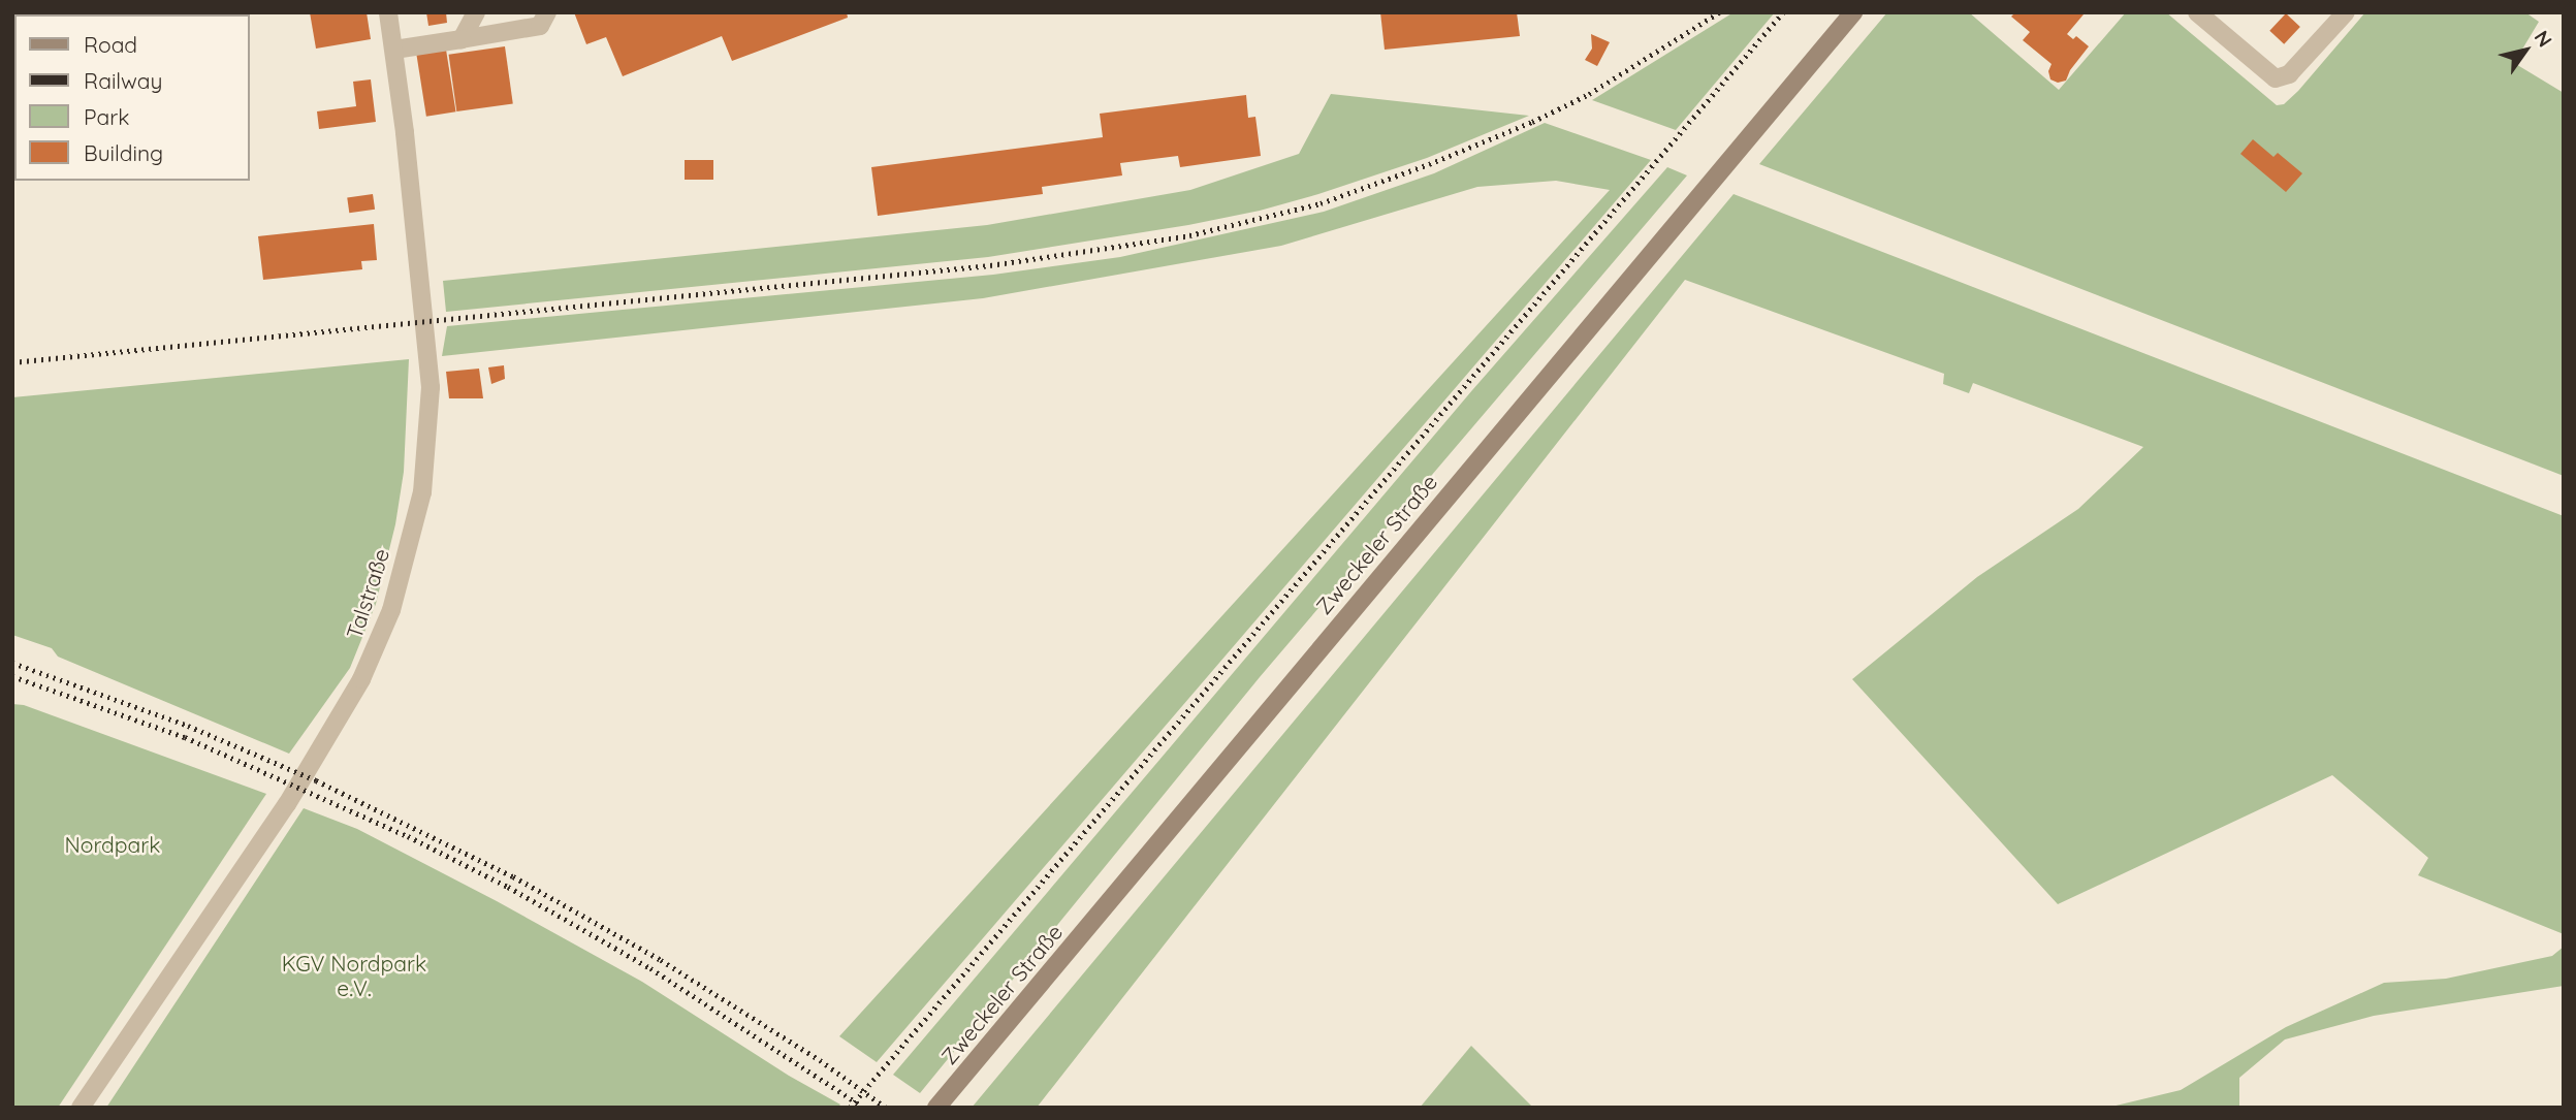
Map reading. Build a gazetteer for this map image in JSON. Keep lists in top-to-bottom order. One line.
{"streets":{"street":["Zweckeler Straße","Talstraße"]},"parks":["Nordpark","KGV Nordpark e.V."],"legend":["Road","Railway","Park","Building"],"north":"top right"}
